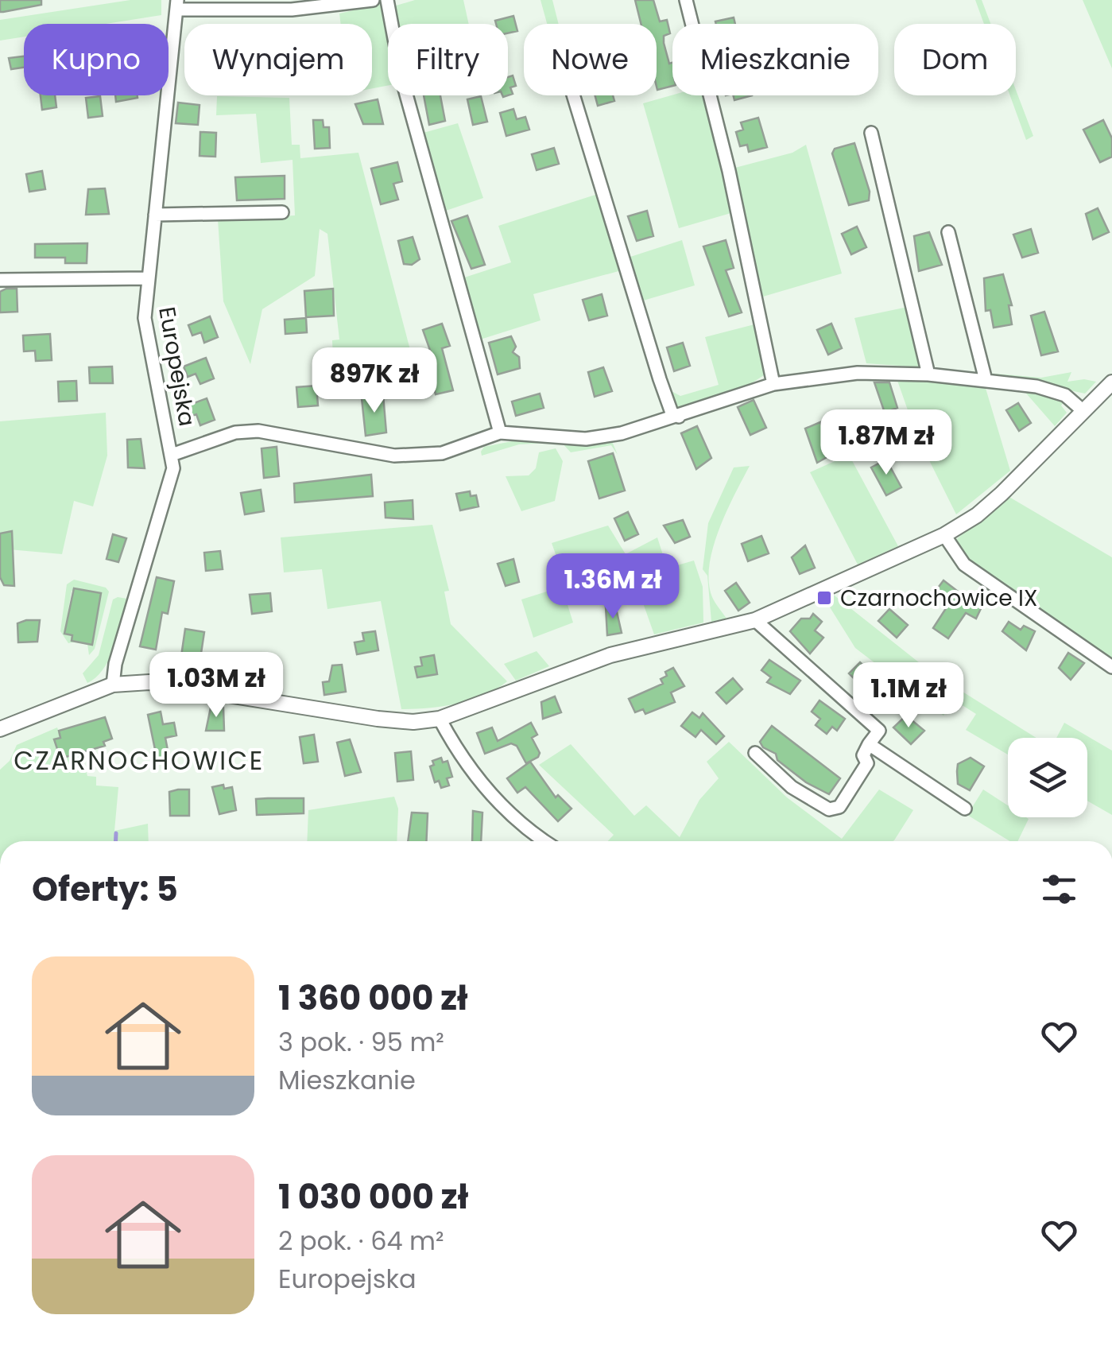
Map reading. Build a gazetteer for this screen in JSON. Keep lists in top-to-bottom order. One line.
{"streets":{"street":["Europejska"]},"districts":["CZARNOCHOWICE"],"places":{"transit":["Czarnochowice IX"]},"page":{"chip":["Kupno","Wynajem","Filtry","Nowe","Mieszkanie","Dom"],"price":["897K zł","1.87M zł","1.36M zł","1.03M zł","1.1M zł"],"heading":"Oferty: 5","list":[{"name":"1 360 000 zł","note":"3 pok. · 95 m² · Mieszkanie"},{"name":"1 030 000 zł","note":"2 pok. · 64 m² · Europejska"}]}}
